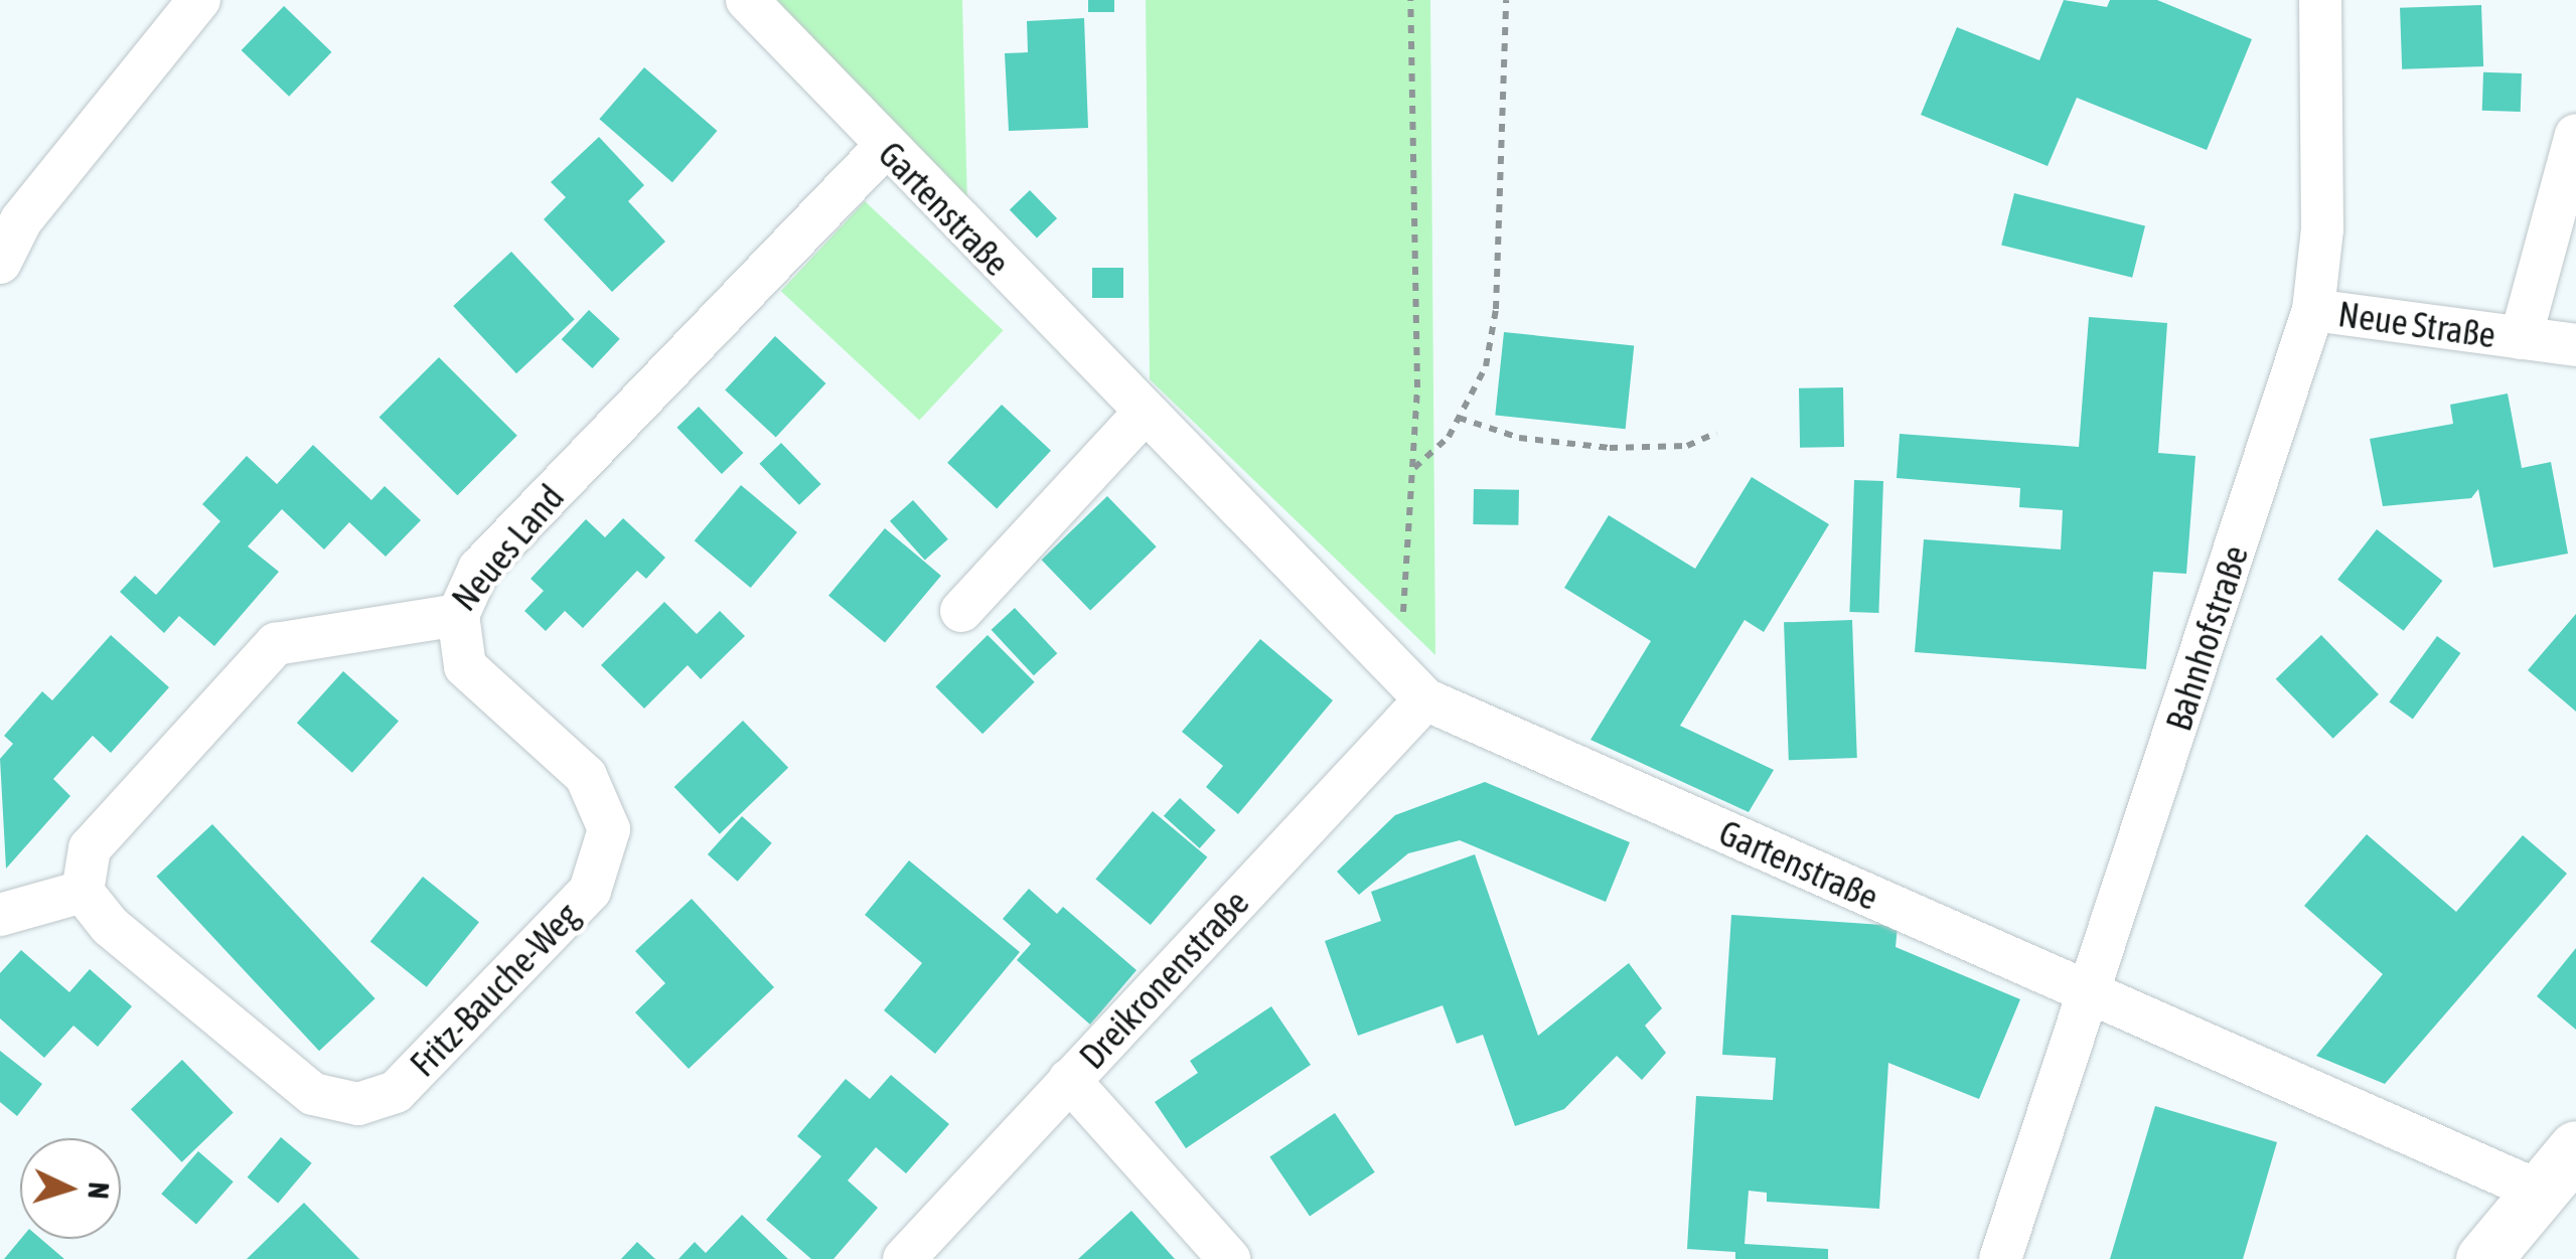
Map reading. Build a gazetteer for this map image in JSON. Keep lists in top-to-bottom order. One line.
{"streets":{"street":["Gartenstraße","Neue Straße","Neues Land","Bahnhofstraße","Dreikronenstraße","Fritz-Bauche-Weg"]},"crossings":[["Gartenstraße","Neues Land"],["Gartenstraße","Bahnhofstraße"],["Gartenstraße","Dreikronenstraße"],["Neue Straße","Bahnhofstraße"],["Neues Land","Fritz-Bauche-Weg"]],"north":"right"}
